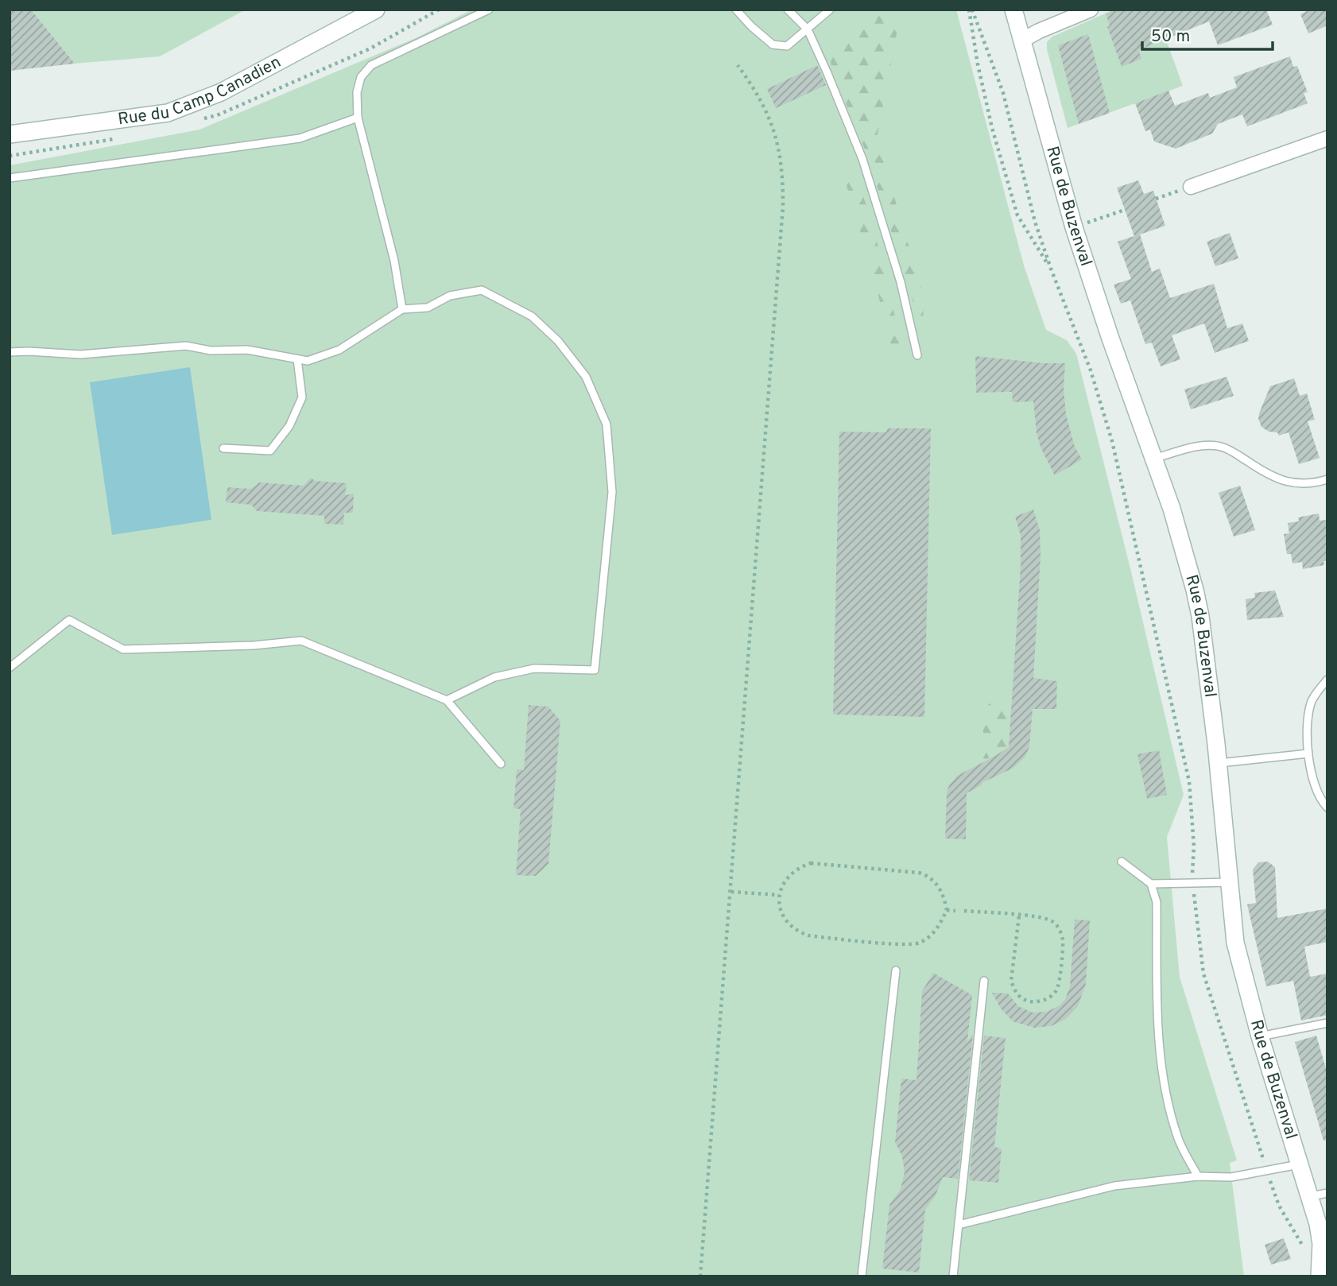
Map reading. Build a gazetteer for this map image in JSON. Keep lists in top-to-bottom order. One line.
{"streets":{"main road":["Rue du Camp Canadien","Rue de Buzenval"]},"scale_bar":"50 m"}
